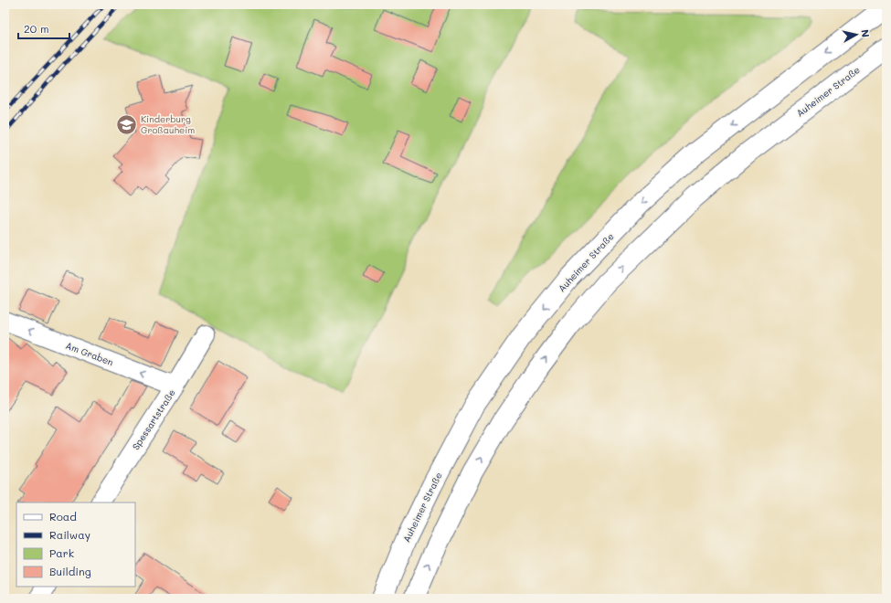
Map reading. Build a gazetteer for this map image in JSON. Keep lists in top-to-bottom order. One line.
{"streets":{"main road":["Auheimer Straße"],"street":["Am Graben","Spessartstraße"]},"crossings":[["Am Graben","Spessartstraße"]],"one_way":["Am Graben"],"places":{"school or university":["Kinderburg Großauheim"]},"legend":["Road","Railway","Park","Building"],"scale_bar":"20 m","north":"right"}
